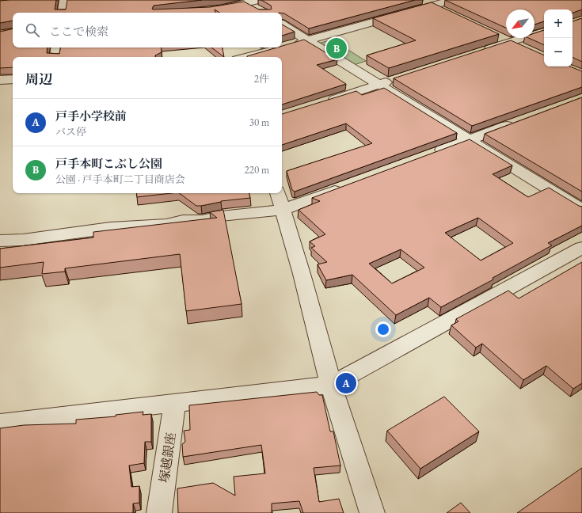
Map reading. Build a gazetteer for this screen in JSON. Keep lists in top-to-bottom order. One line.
{"streets":{"street":["塚越銀座"]},"north":"bottom left","page":{"map_buttons":["+","−"],"search":"ここで検索","pins":["B","A"],"heading":["周辺","2件"],"list":[{"mark":"A","name":"戸手小学校前","note":"バス停","value":"30 m"},{"mark":"B","name":"戸手本町こぶし公園","note":"公園 · 戸手本町二丁目商店会","value":"220 m"}]}}
